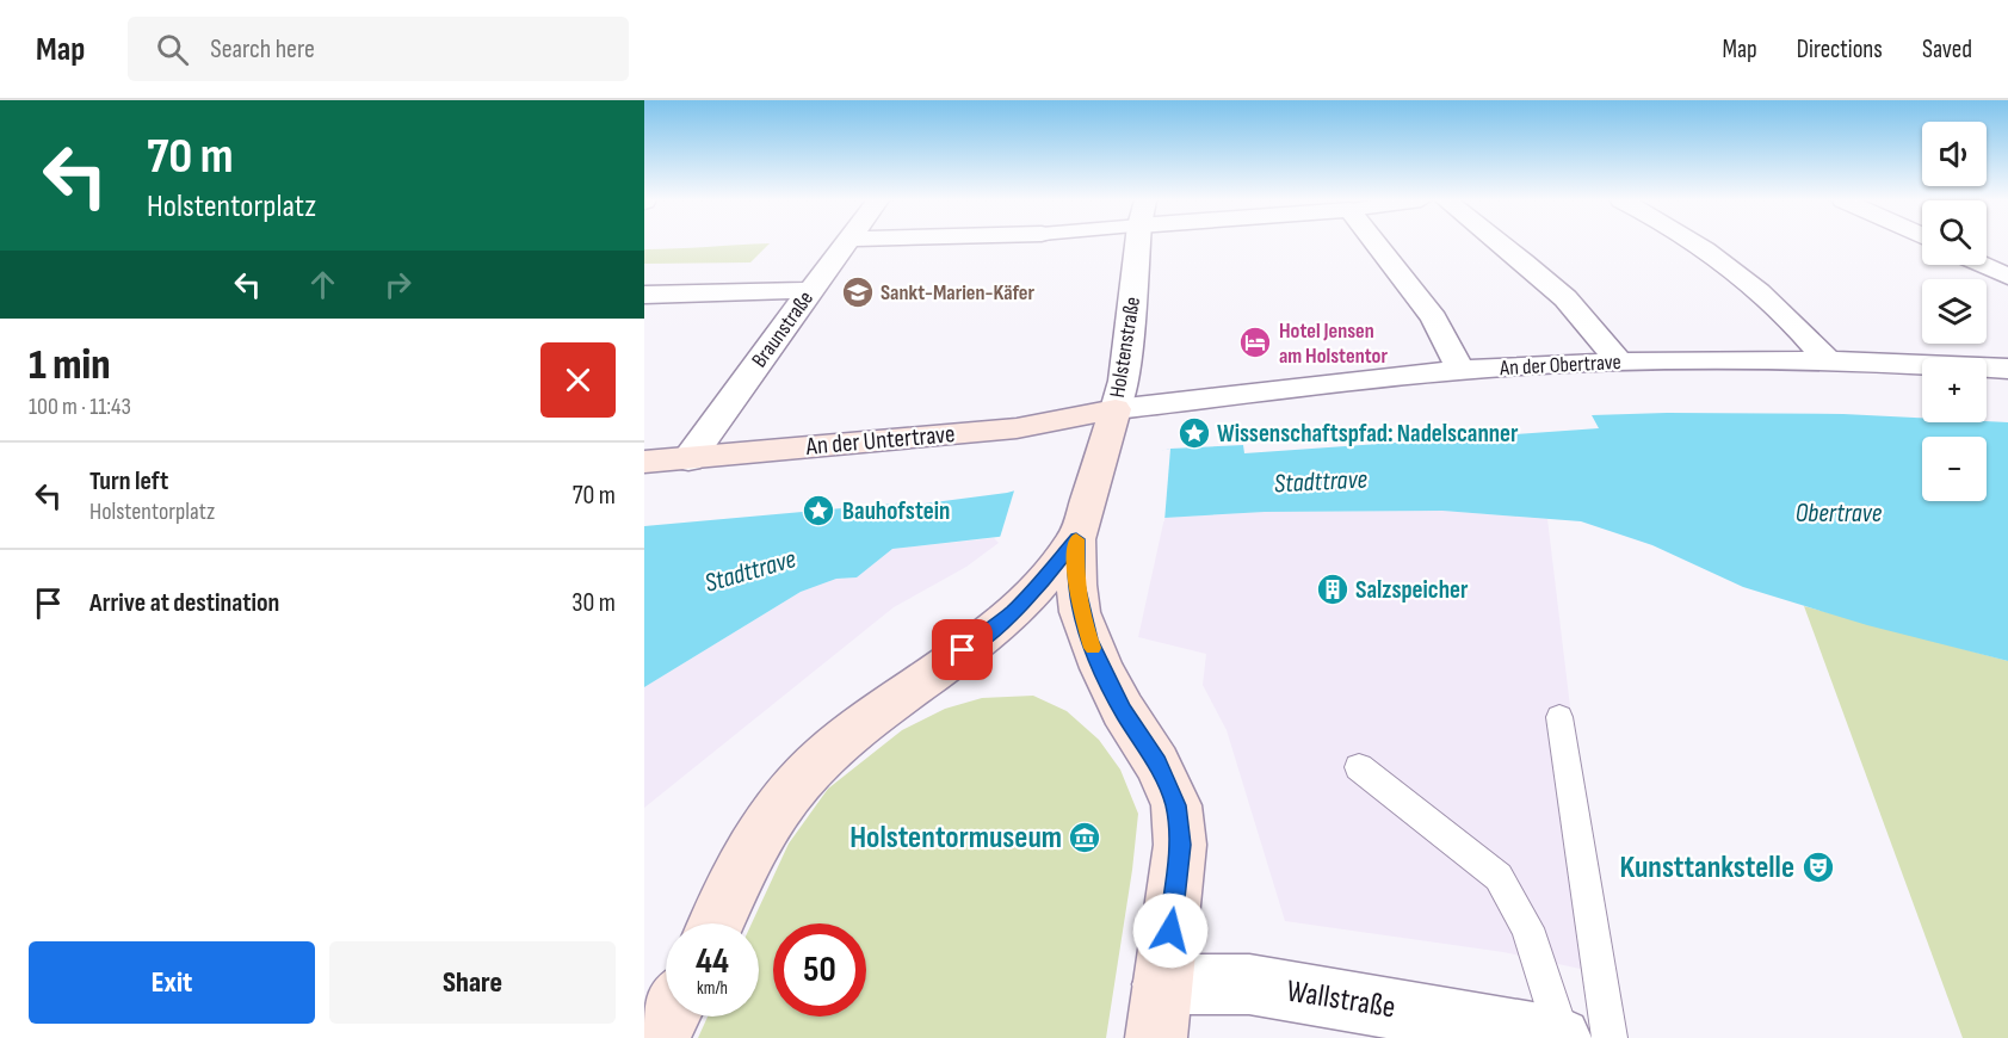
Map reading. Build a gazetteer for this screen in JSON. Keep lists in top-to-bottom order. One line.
{"streets":{"main road":["An der Untertrave"],"street":["Braunstraße","Holstenstraße","An der Obertrave","Wallstraße"]},"crossings":[["Braunstraße","An der Untertrave"],["Holstenstraße","An der Obertrave"],["Holstenstraße","An der Untertrave"],["An der Obertrave","An der Untertrave"]],"water":["Stadttrave","Obertrave"],"places":{"school or university":["Sankt-Marien-Käfer"],"hotel":["Hotel Jensen am Holstentor"],"place":["Wissenschaftspfad: Nadelscanner","Bauhofstein"],"building":["Salzspeicher"],"museum":["Holstentormuseum"],"theatre":["Kunsttankstelle"]},"page":{"header":"Map","search":"Search here","nav":["Map","Directions","Saved"],"turn":["70 m","Holstentorplatz"],"map_buttons":["+","−"],"heading":["1 min","100 m · 11:43"],"list":[{"name":"Turn left","note":"Holstentorplatz","value":"70 m"},{"name":"Arrive at destination","value":"30 m"}],"speed":"44 km/h","limit":"50","buttons":["Exit","Share"]}}
